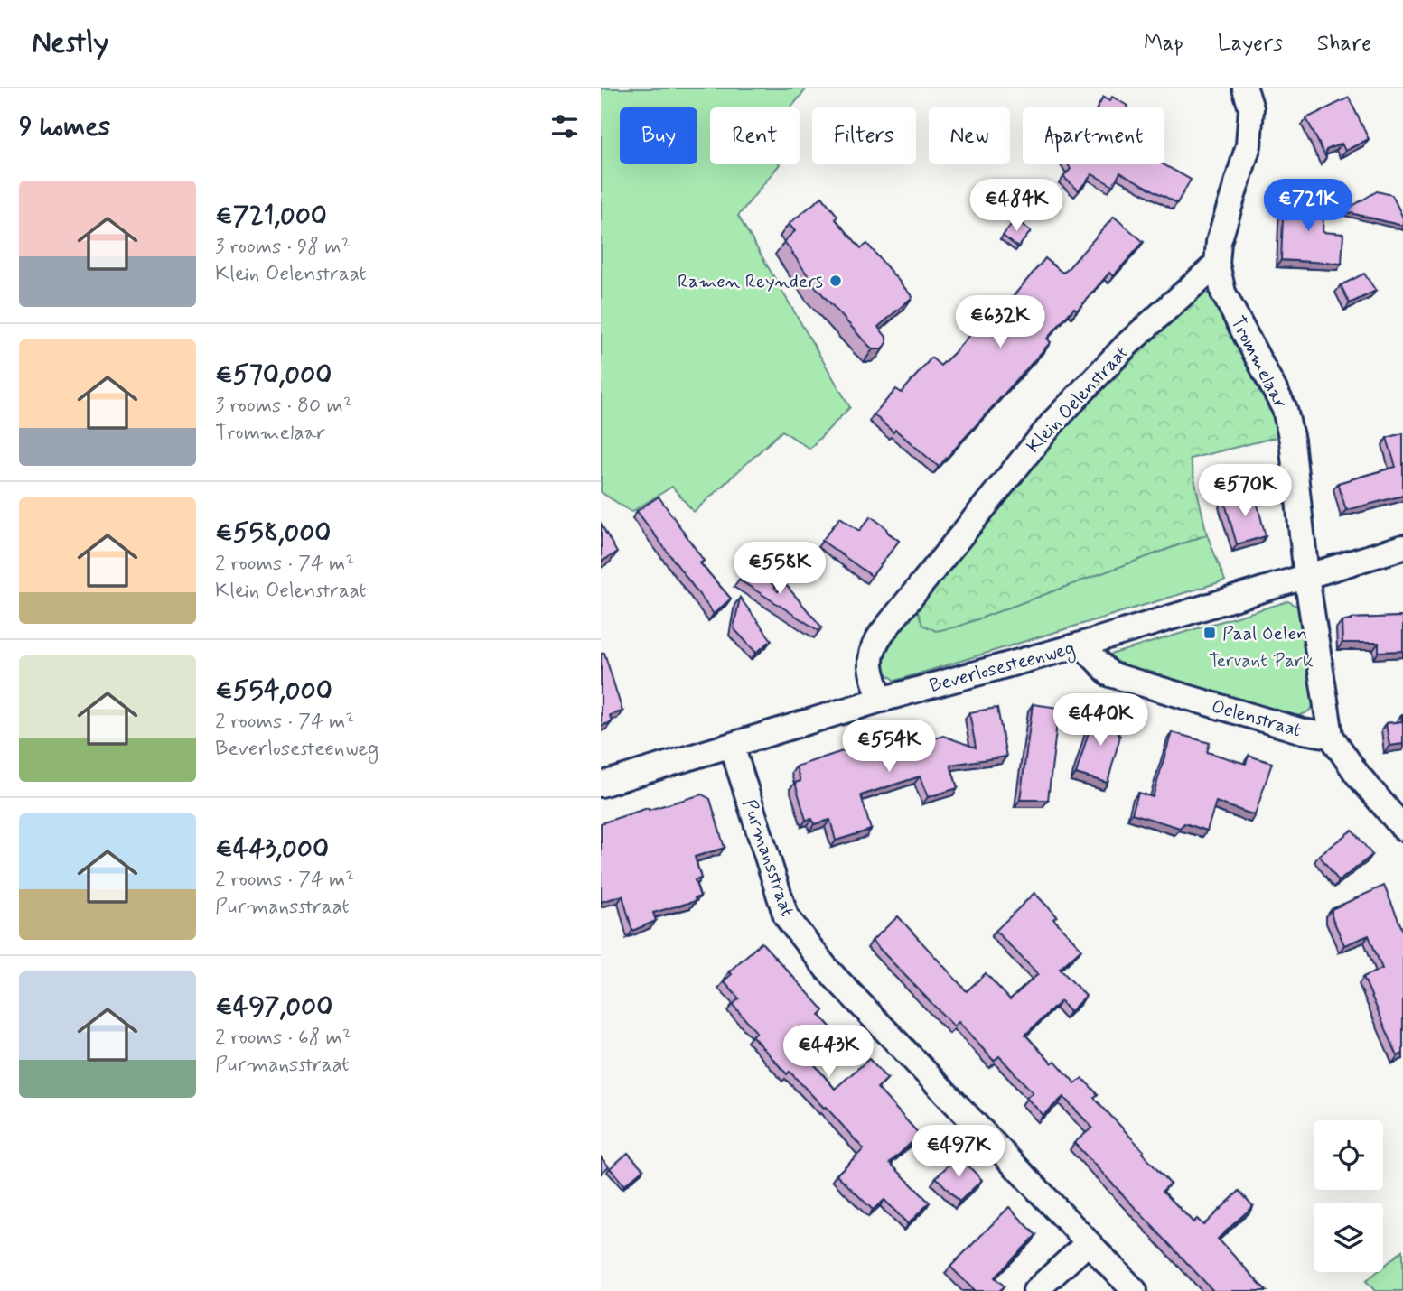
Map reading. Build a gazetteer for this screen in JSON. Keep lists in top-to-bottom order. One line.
{"streets":{"street":["Trommelaar","Klein Oelenstraat","Beverlosesteenweg","Oelenstraat","Purmansstraat"]},"crossings":[["Trommelaar","Klein Oelenstraat"],["Trommelaar","Beverlosesteenweg"],["Trommelaar","Oelenstraat"],["Klein Oelenstraat","Beverlosesteenweg"],["Beverlosesteenweg","Oelenstraat"],["Beverlosesteenweg","Purmansstraat"]],"parks":["Tervant Park"],"places":{"other":["Ramen Reynders"],"transit":["Paal Oelen"]},"page":{"header":"Nestly","nav":["Map","Layers","Share"],"heading":"9 homes","chip":["Buy","Rent","Filters","New","Apartment"],"list":[{"name":"€721,000","note":"3 rooms · 98 m² · Klein Oelenstraat"},{"name":"€570,000","note":"3 rooms · 80 m² · Trommelaar"},{"name":"€558,000","note":"2 rooms · 74 m² · Klein Oelenstraat"},{"name":"€554,000","note":"2 rooms · 74 m² · Beverlosesteenweg"},{"name":"€443,000","note":"2 rooms · 74 m² · Purmansstraat"},{"name":"€497,000","note":"2 rooms · 68 m² · Purmansstraat"}],"price":["€484K","€721K","€632K","€570K","€558K","€440K","€554K","€443K","€497K"]}}
